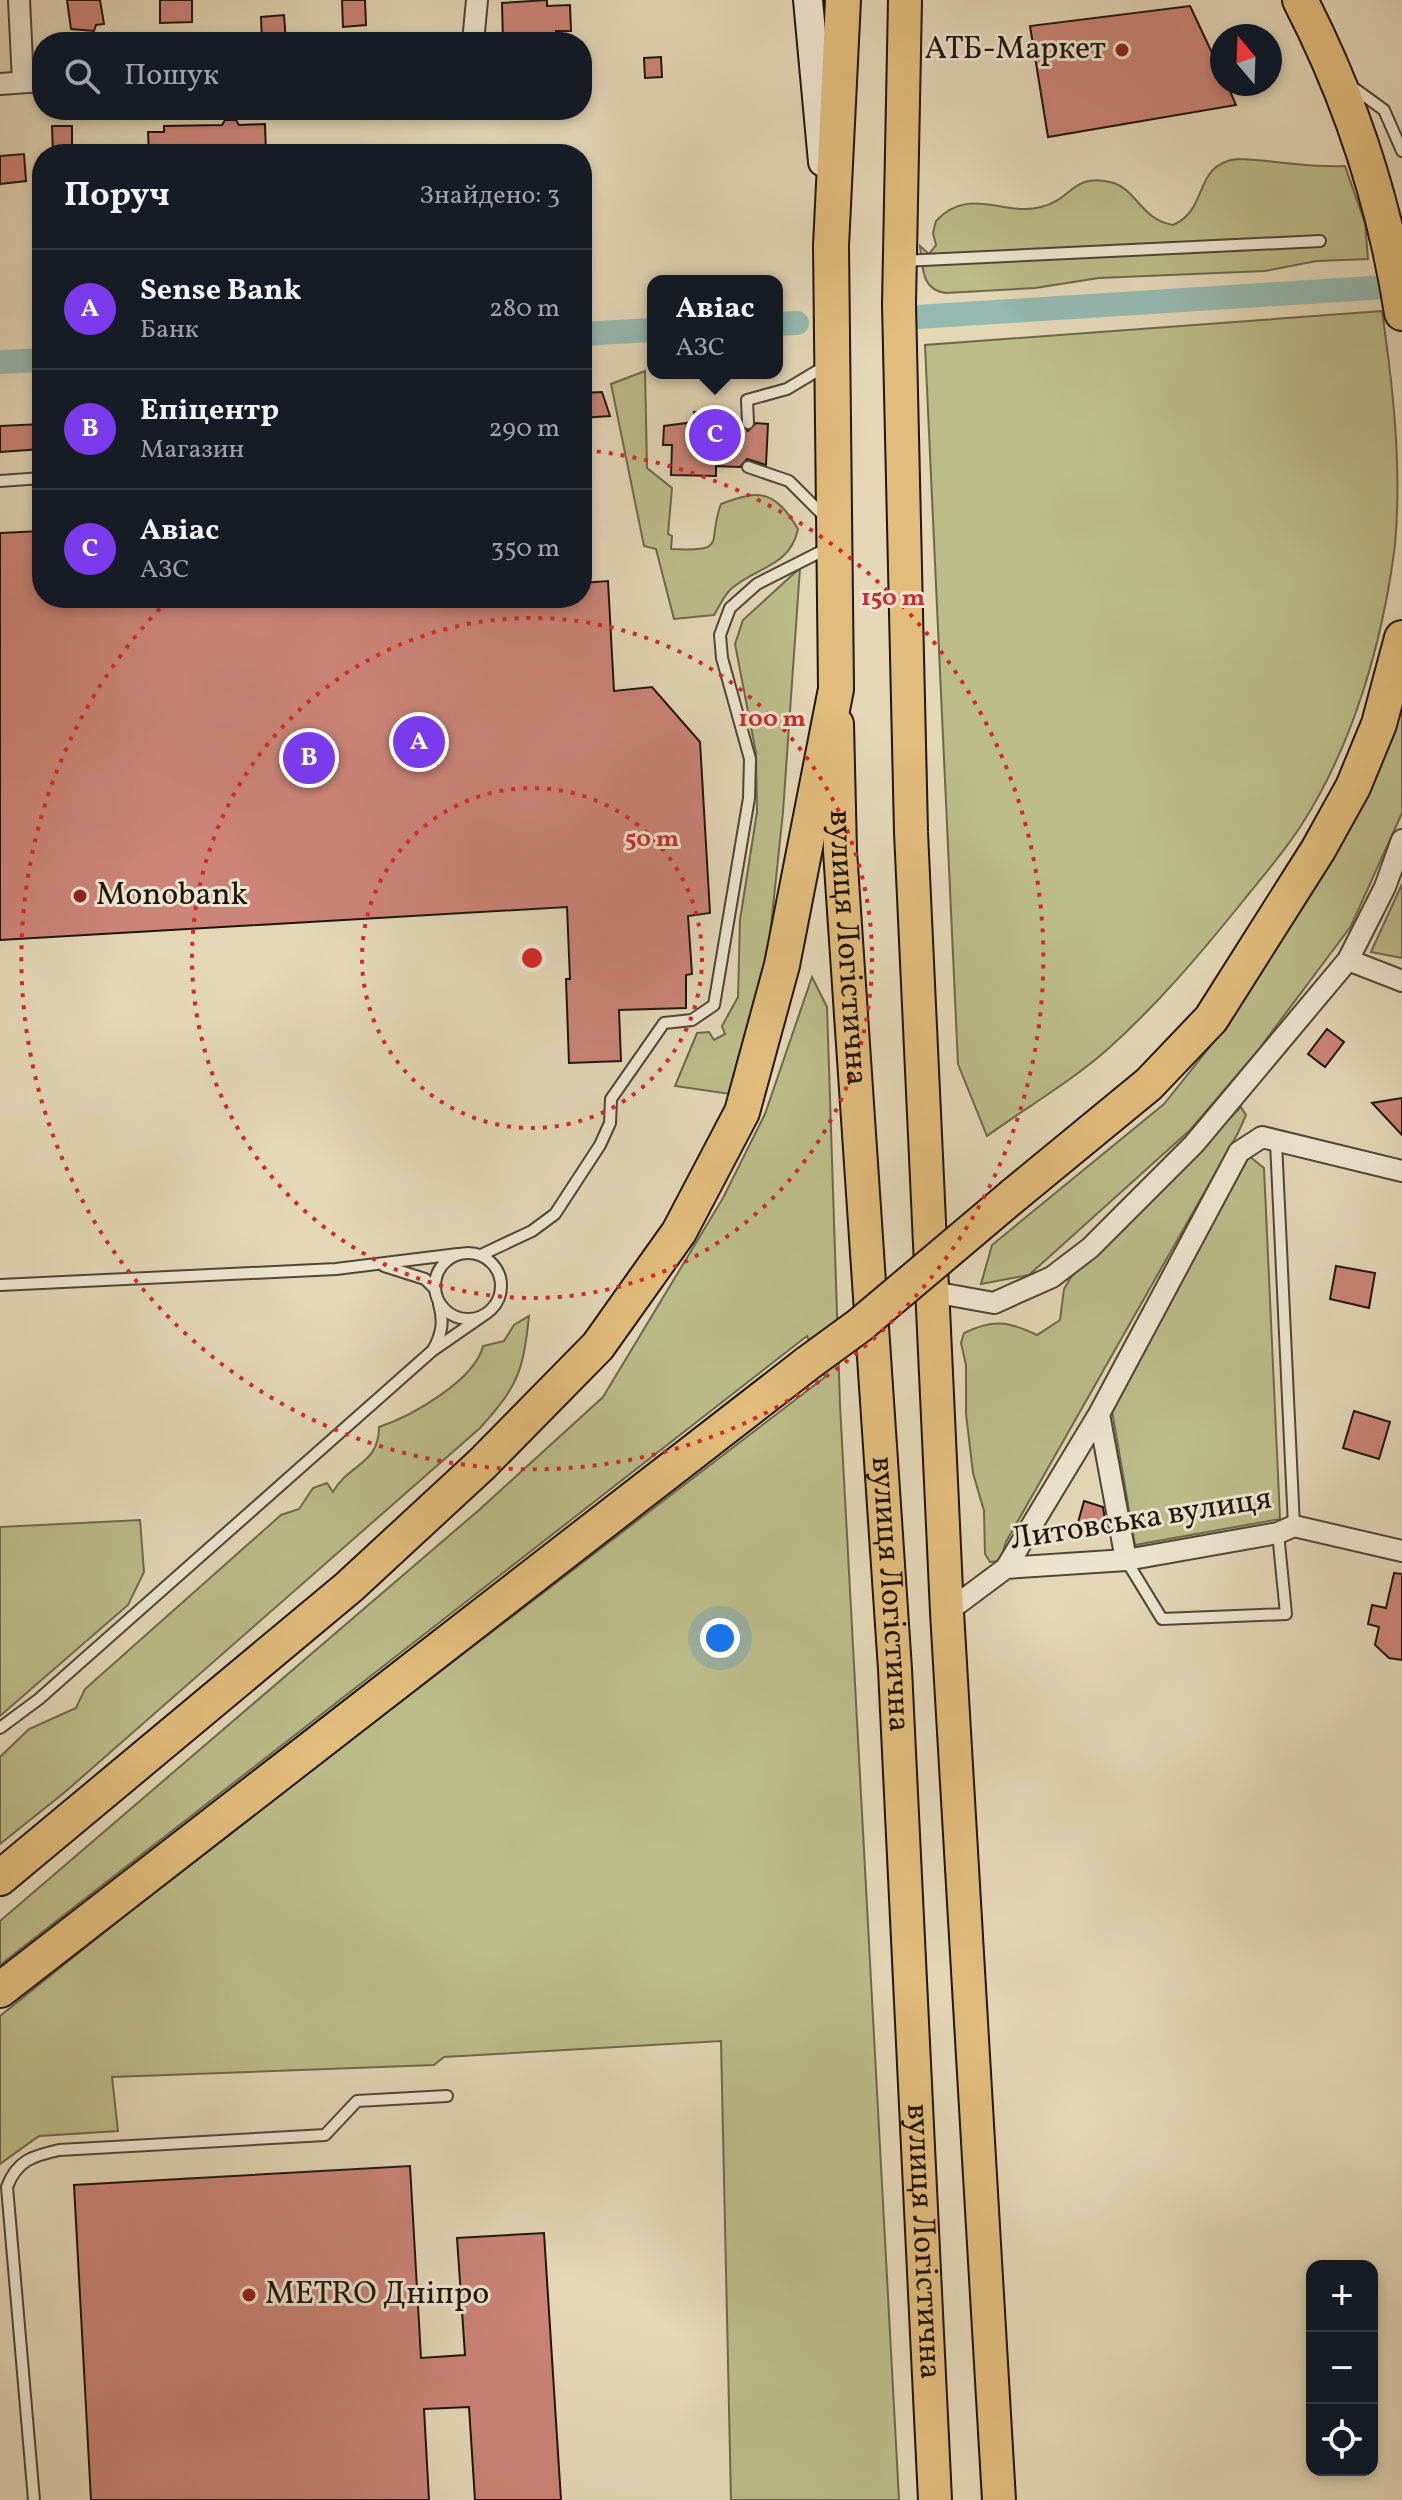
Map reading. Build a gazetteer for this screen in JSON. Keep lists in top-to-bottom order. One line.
{"streets":{"main road":["вулиця Логістична"],"street":["Литовська вулиця"]},"places":["АТБ-Маркет","Monobank","METRO Дніпро"],"north":"top","page":{"search":"Пошук","heading":["Поруч","Знайдено: 3"],"list":[{"mark":"A","name":"Sense Bank","note":"Банк","value":"280 m"},{"mark":"B","name":"Епіцентр","note":"Магазин","value":"290 m"},{"mark":"C","name":"Авіас","note":"АЗС","value":"350 m"}],"popup":["Авіас","АЗС"],"pins":["C","A","B"],"map_buttons":["+","−"]},"rings":["150 m","100 m","50 m"]}
